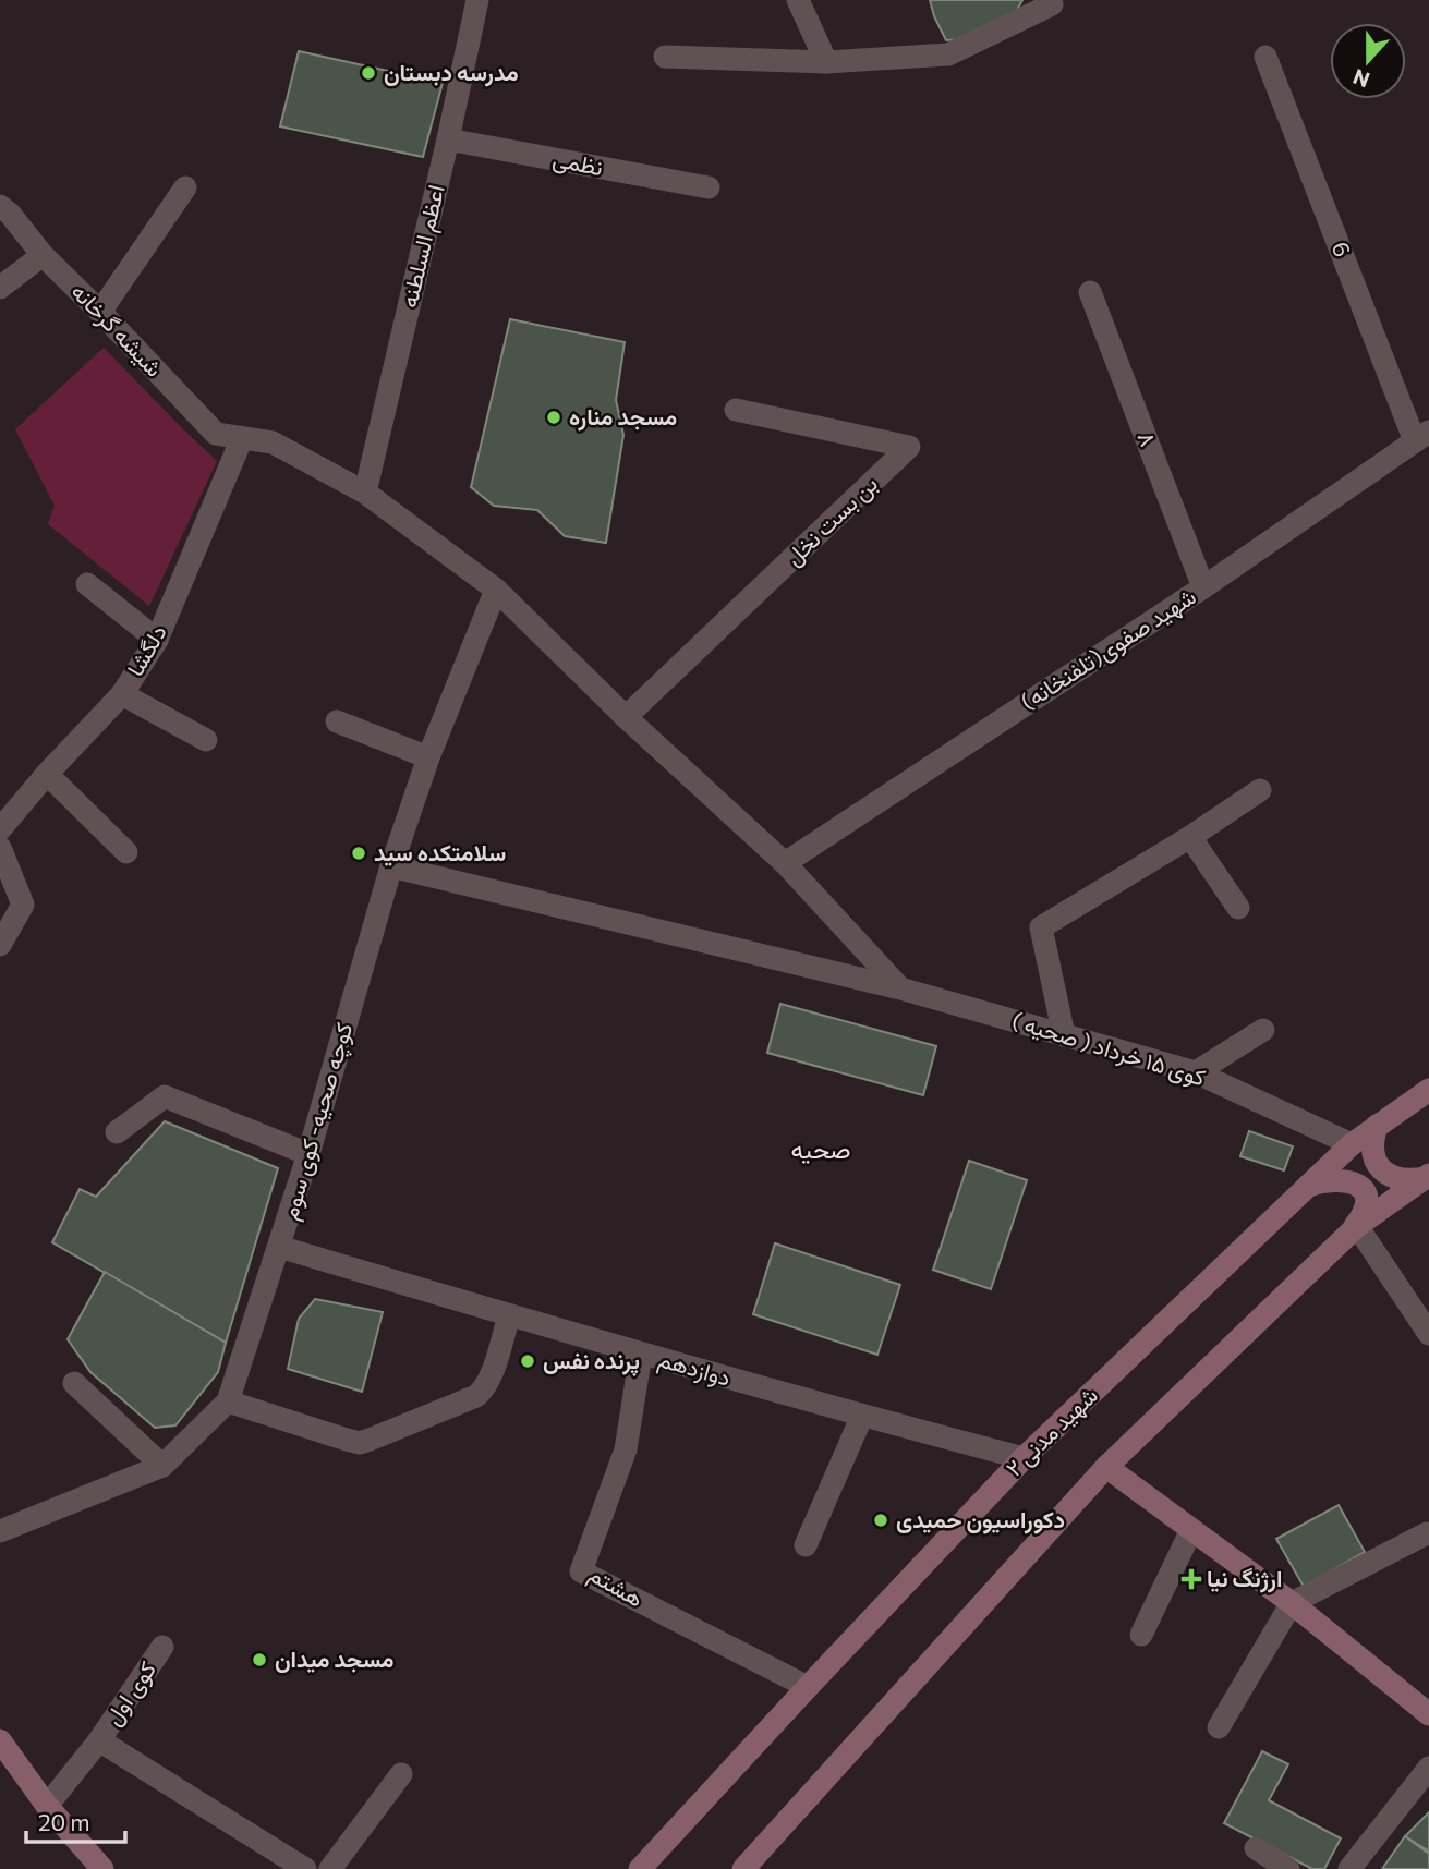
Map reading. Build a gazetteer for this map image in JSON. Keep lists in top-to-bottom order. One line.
{"streets":{"main road":["شهید مدنی ۲"],"street":["نظمی","اعظم السلطنه","6","شیشه گرخانه","۸","بن بست نخل","شهید صفوی(تلفنخانه)","دلگشا","کوی ۱۵ خرداد ( صحیه )","کوچه صحیه- کوی سوم","دوازدهم","هشتم","کوی اول"]},"crossings":[["نظمی","اعظم السلطنه"],["اعظم السلطنه","شیشه گرخانه"],["6","شهید صفوی(تلفنخانه)"],["شیشه گرخانه","بن بست نخل"],["شیشه گرخانه","شهید صفوی(تلفنخانه)"],["شیشه گرخانه","دلگشا"],["شیشه گرخانه","کوی ۱۵ خرداد ( صحیه )"],["شیشه گرخانه","کوچه صحیه- کوی سوم"],["۸","شهید صفوی(تلفنخانه)"],["کوی ۱۵ خرداد ( صحیه )","کوچه صحیه- کوی سوم"],["کوی ۱۵ خرداد ( صحیه )","شهید مدنی ۲"],["کوچه صحیه- کوی سوم","دوازدهم"],["دوازدهم","شهید مدنی ۲"],["دوازدهم","هشتم"],["شهید مدنی ۲","هشتم"]],"districts":["صحیه"],"places":{"other":["مدرسه دبستان","مسجد مناره","سلامتکده سید","پرنده نفس","دکوراسیون حمیدی","مسجد میدان"],"health":["ارژنگ نیا"]},"scale_bar":"20 m","north":"bottom"}
